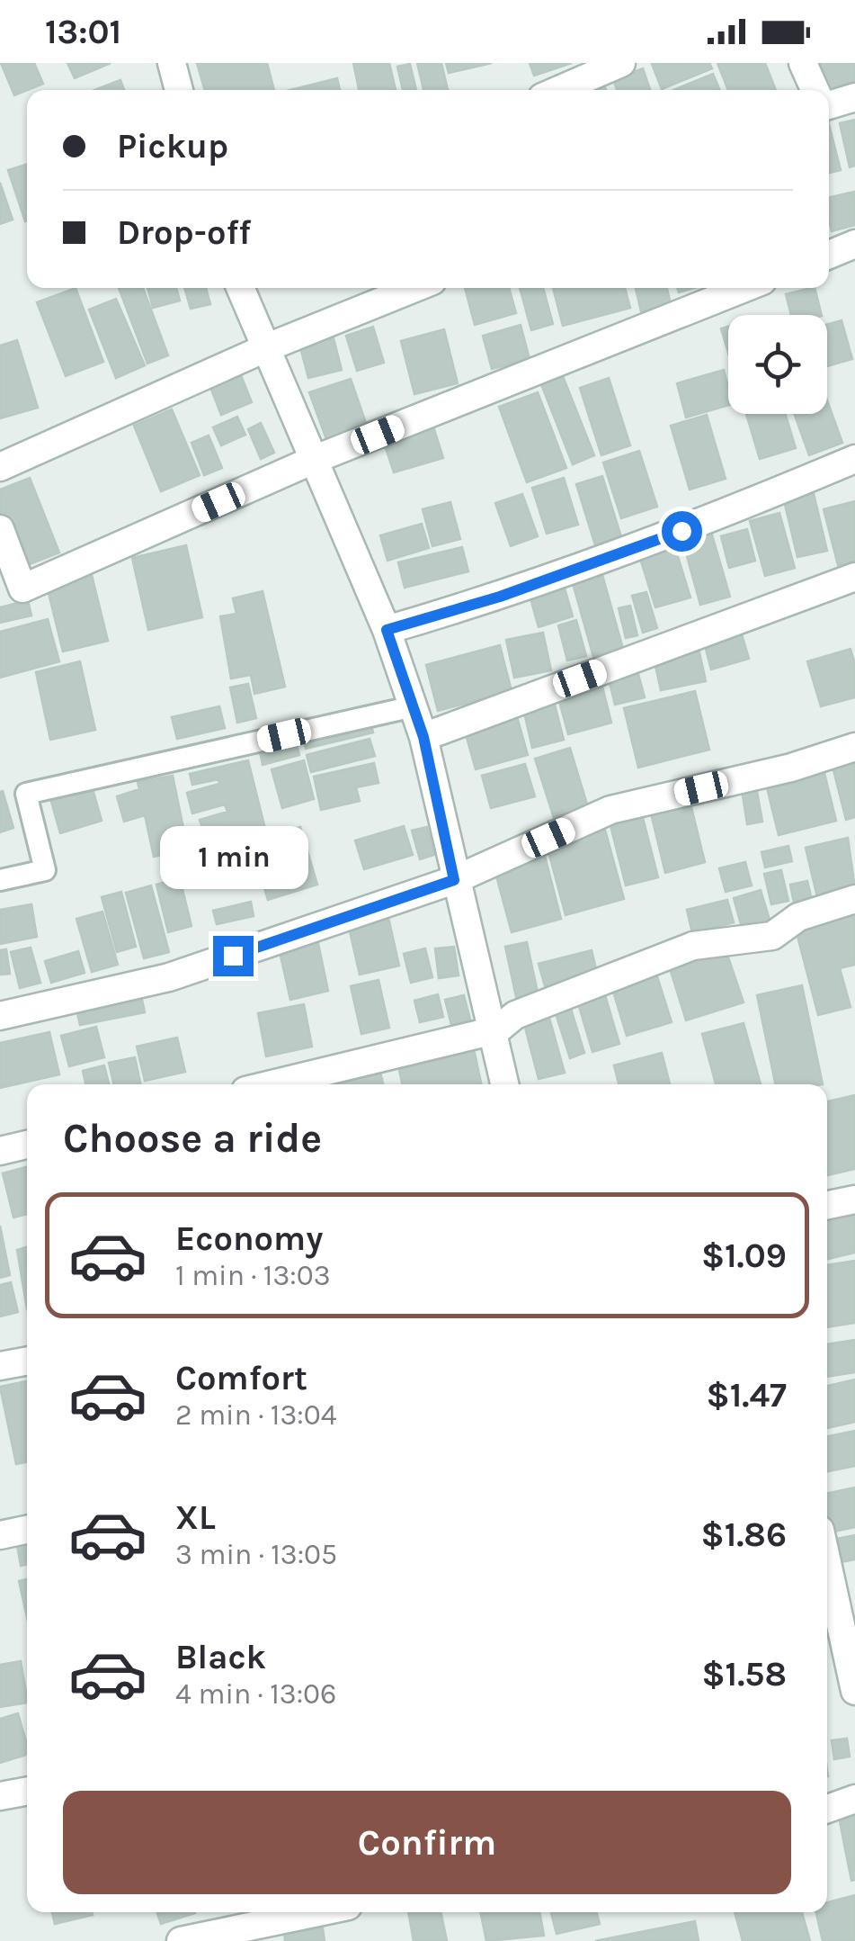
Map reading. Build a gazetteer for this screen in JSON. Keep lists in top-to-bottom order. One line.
{"page":{"status":"13:01","banner":["Pickup","Drop-off"],"bubble":"1 min","heading":"Choose a ride","list":[{"name":"Economy","note":"1 min · 13:03","value":"$1.09"},{"name":"Comfort","note":"2 min · 13:04","value":"$1.47"},{"name":"XL","note":"3 min · 13:05","value":"$1.86"},{"name":"Black","note":"4 min · 13:06","value":"$1.58"}],"buttons":"Confirm"}}
